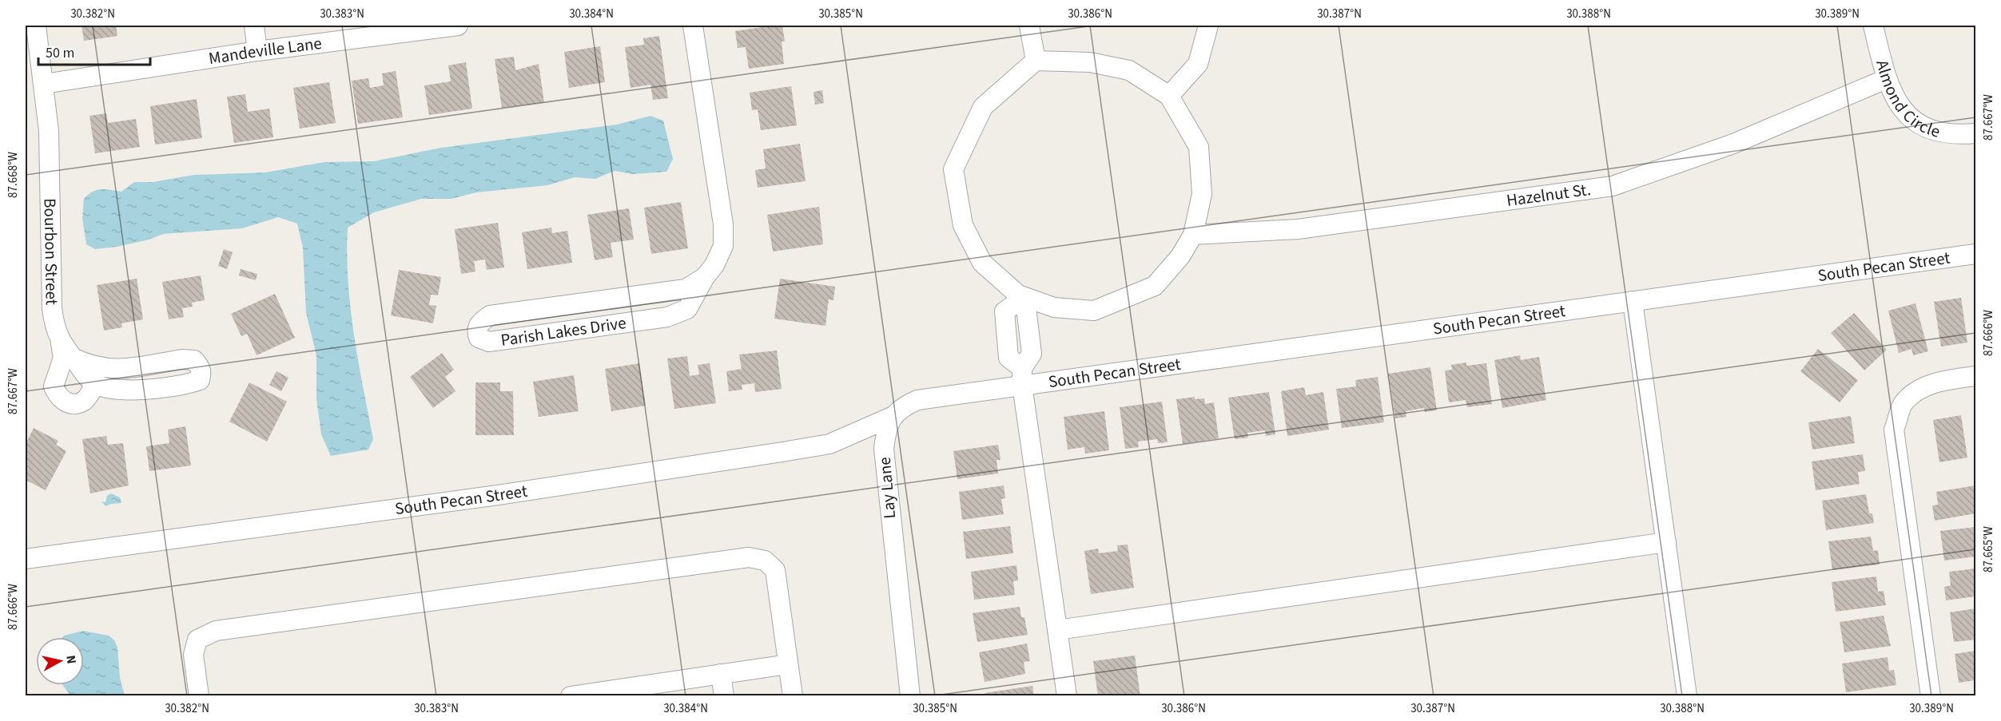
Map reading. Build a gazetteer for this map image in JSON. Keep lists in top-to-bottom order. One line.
{"streets":{"street":["Mandeville Lane","Almond Circle","Hazelnut St.","Bourbon Street","South Pecan Street","Parish Lakes Drive","Lay Lane"]},"crossings":[["Mandeville Lane","Bourbon Street"],["Almond Circle","Hazelnut St."],["South Pecan Street","Lay Lane"]],"scale_bar":"50 m","north":"right","coordinates":["30.382°N","30.383°N","30.384°N","30.385°N","30.386°N","30.387°N","30.388°N","30.389°N","87.667°W","87.668°W","87.666°W","87.665°W"]}
